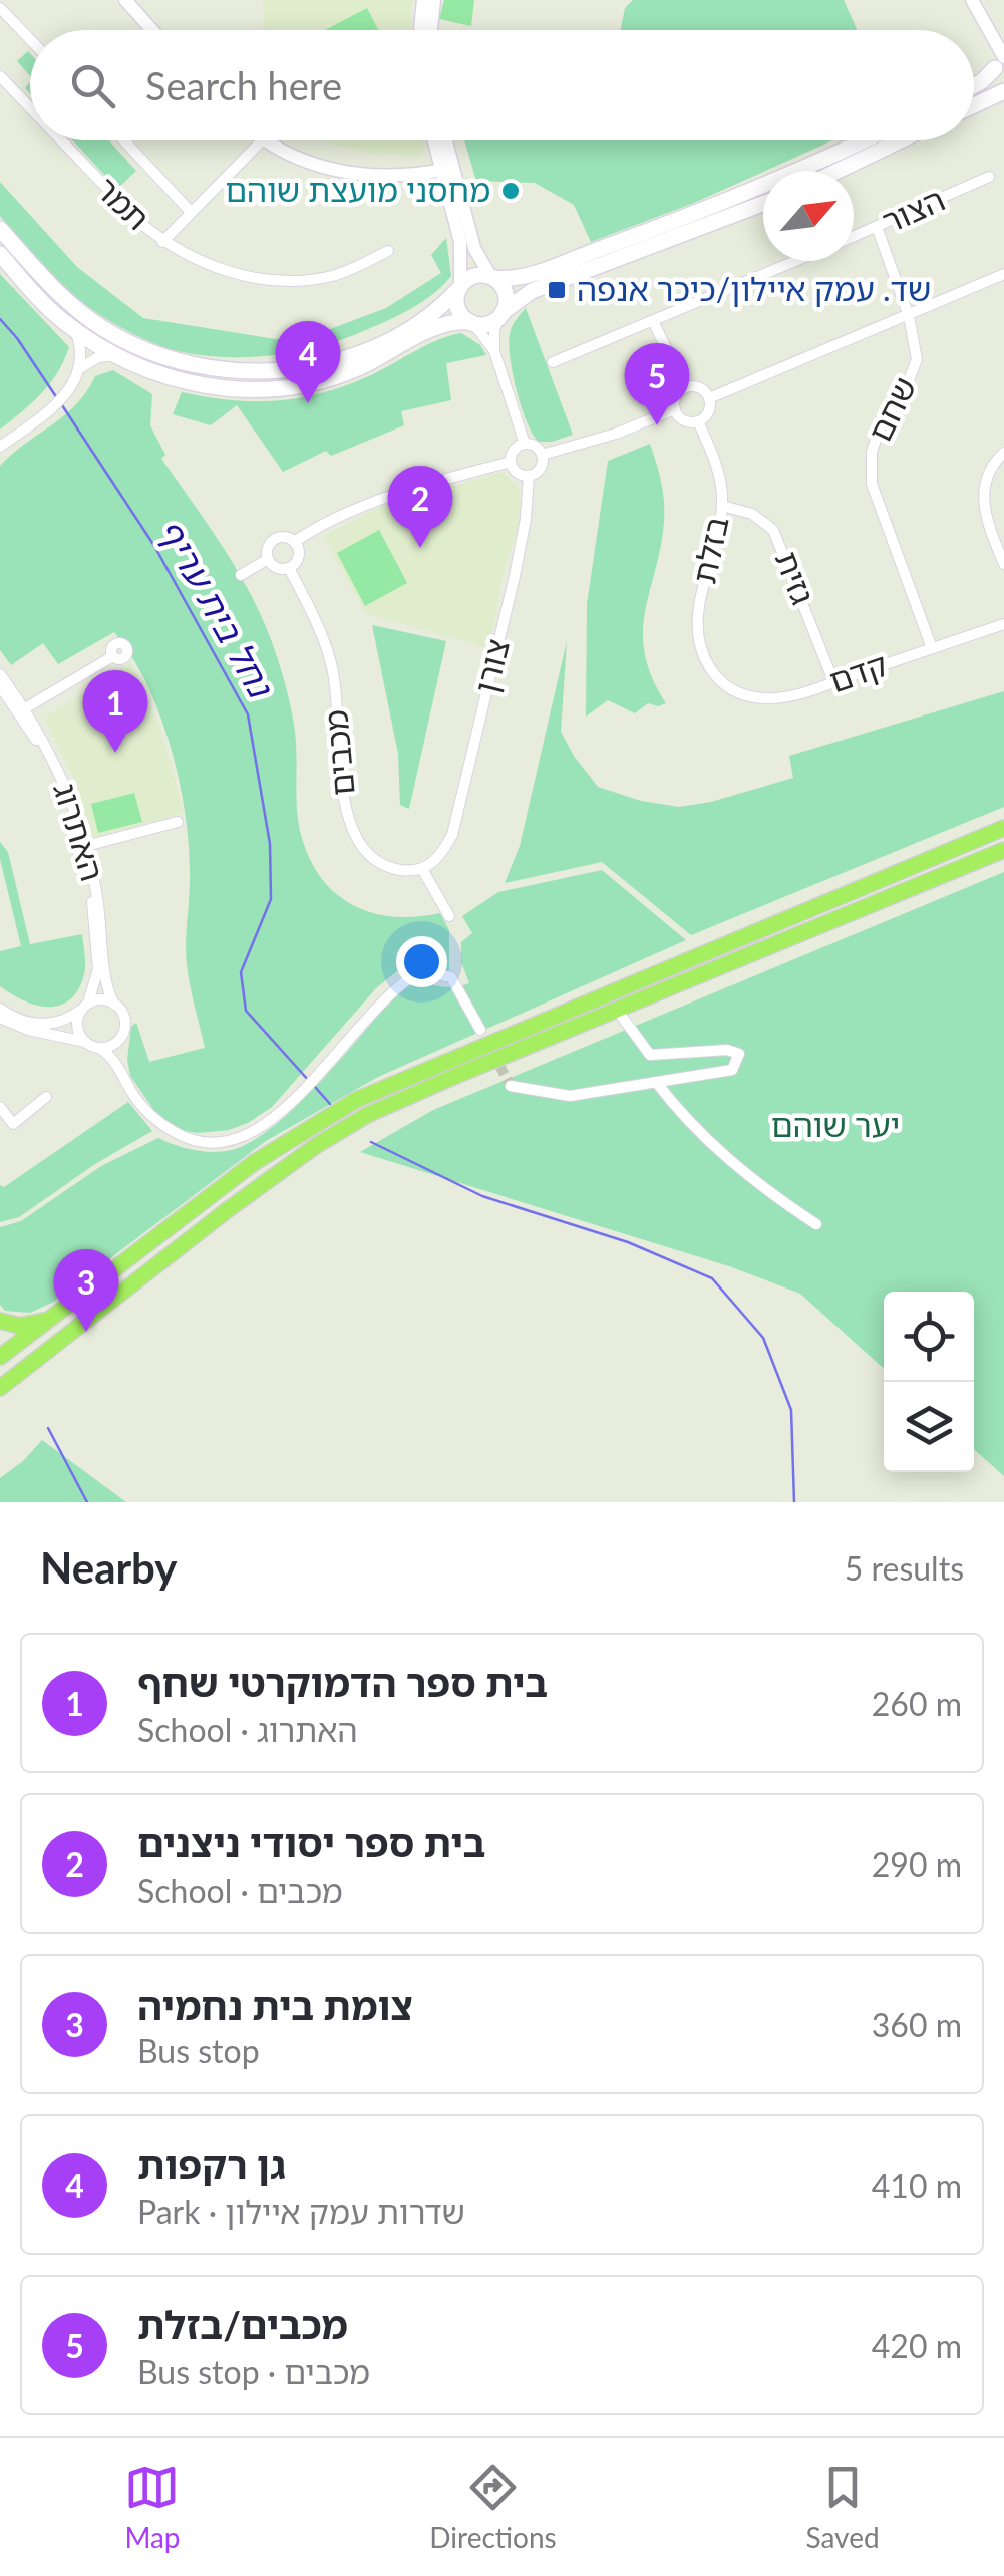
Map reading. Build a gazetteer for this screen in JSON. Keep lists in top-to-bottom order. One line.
{"streets":{"street":["תמר","הצור","שחם","בזלת","גזית","צורן","קדם","מכבים","האתרוג"]},"crossings":[["הצור","שחם"],["שחם","קדם"],["בזלת","גזית"],["בזלת","קדם"],["גזית","קדם"],["צורן","מכבים"]],"water":["נחל בית עריף"],"parks":["יער שוהם"],"places":{"other":["מחסני מועצת שוהם"],"transit":["שד. עמק איילון/כיכר אנפה"]},"north":"top right","page":{"search":"Search here","pins":["4","5","2","1","3"],"heading":["Nearby","5 results"],"list":[{"mark":"1","name":"בית ספר הדמוקרטי שחף","note":"School · האתרוג","value":"260 m"},{"mark":"2","name":"בית ספר יסודי ניצנים","note":"School · מכבים","value":"290 m"},{"mark":"3","name":"צומת בית נחמיה","note":"Bus stop","value":"360 m"},{"mark":"4","name":"גן רקפות","note":"Park · שדרות עמק איילון","value":"410 m"},{"mark":"5","name":"מכבים/בזלת","note":"Bus stop · מכבים","value":"420 m"}],"nav":["Map","Directions","Saved"]}}
